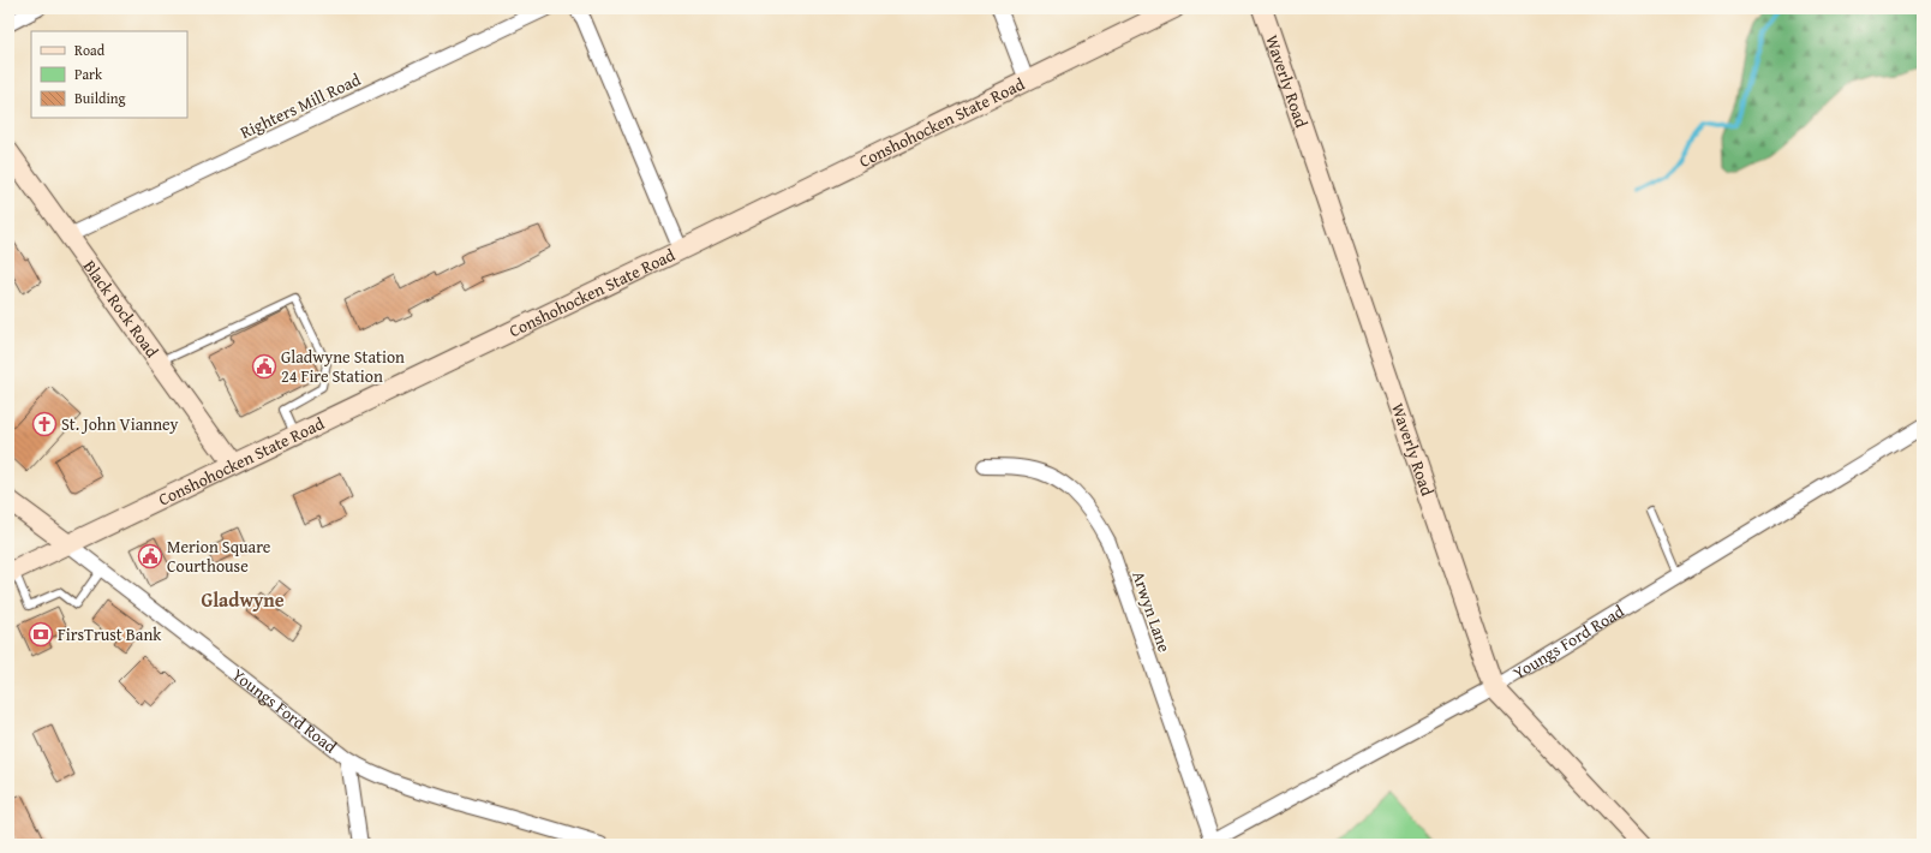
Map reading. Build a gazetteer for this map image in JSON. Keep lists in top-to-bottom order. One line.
{"streets":{"street":["Waverly Road","Righters Mill Road","Conshohocken State Road","Black Rock Road","Arwyn Lane","Youngs Ford Road"]},"crossings":[["Waverly Road","Youngs Ford Road"],["Righters Mill Road","Black Rock Road"],["Conshohocken State Road","Black Rock Road"],["Conshohocken State Road","Youngs Ford Road"],["Arwyn Lane","Youngs Ford Road"]],"districts":["Gladwyne"],"places":{"public building":["Gladwyne Station 24 Fire Station","Merion Square Courthouse"],"church":["St. John Vianney"],"bank":["FirsTrust Bank"]},"legend":["Road","Park","Building"]}
